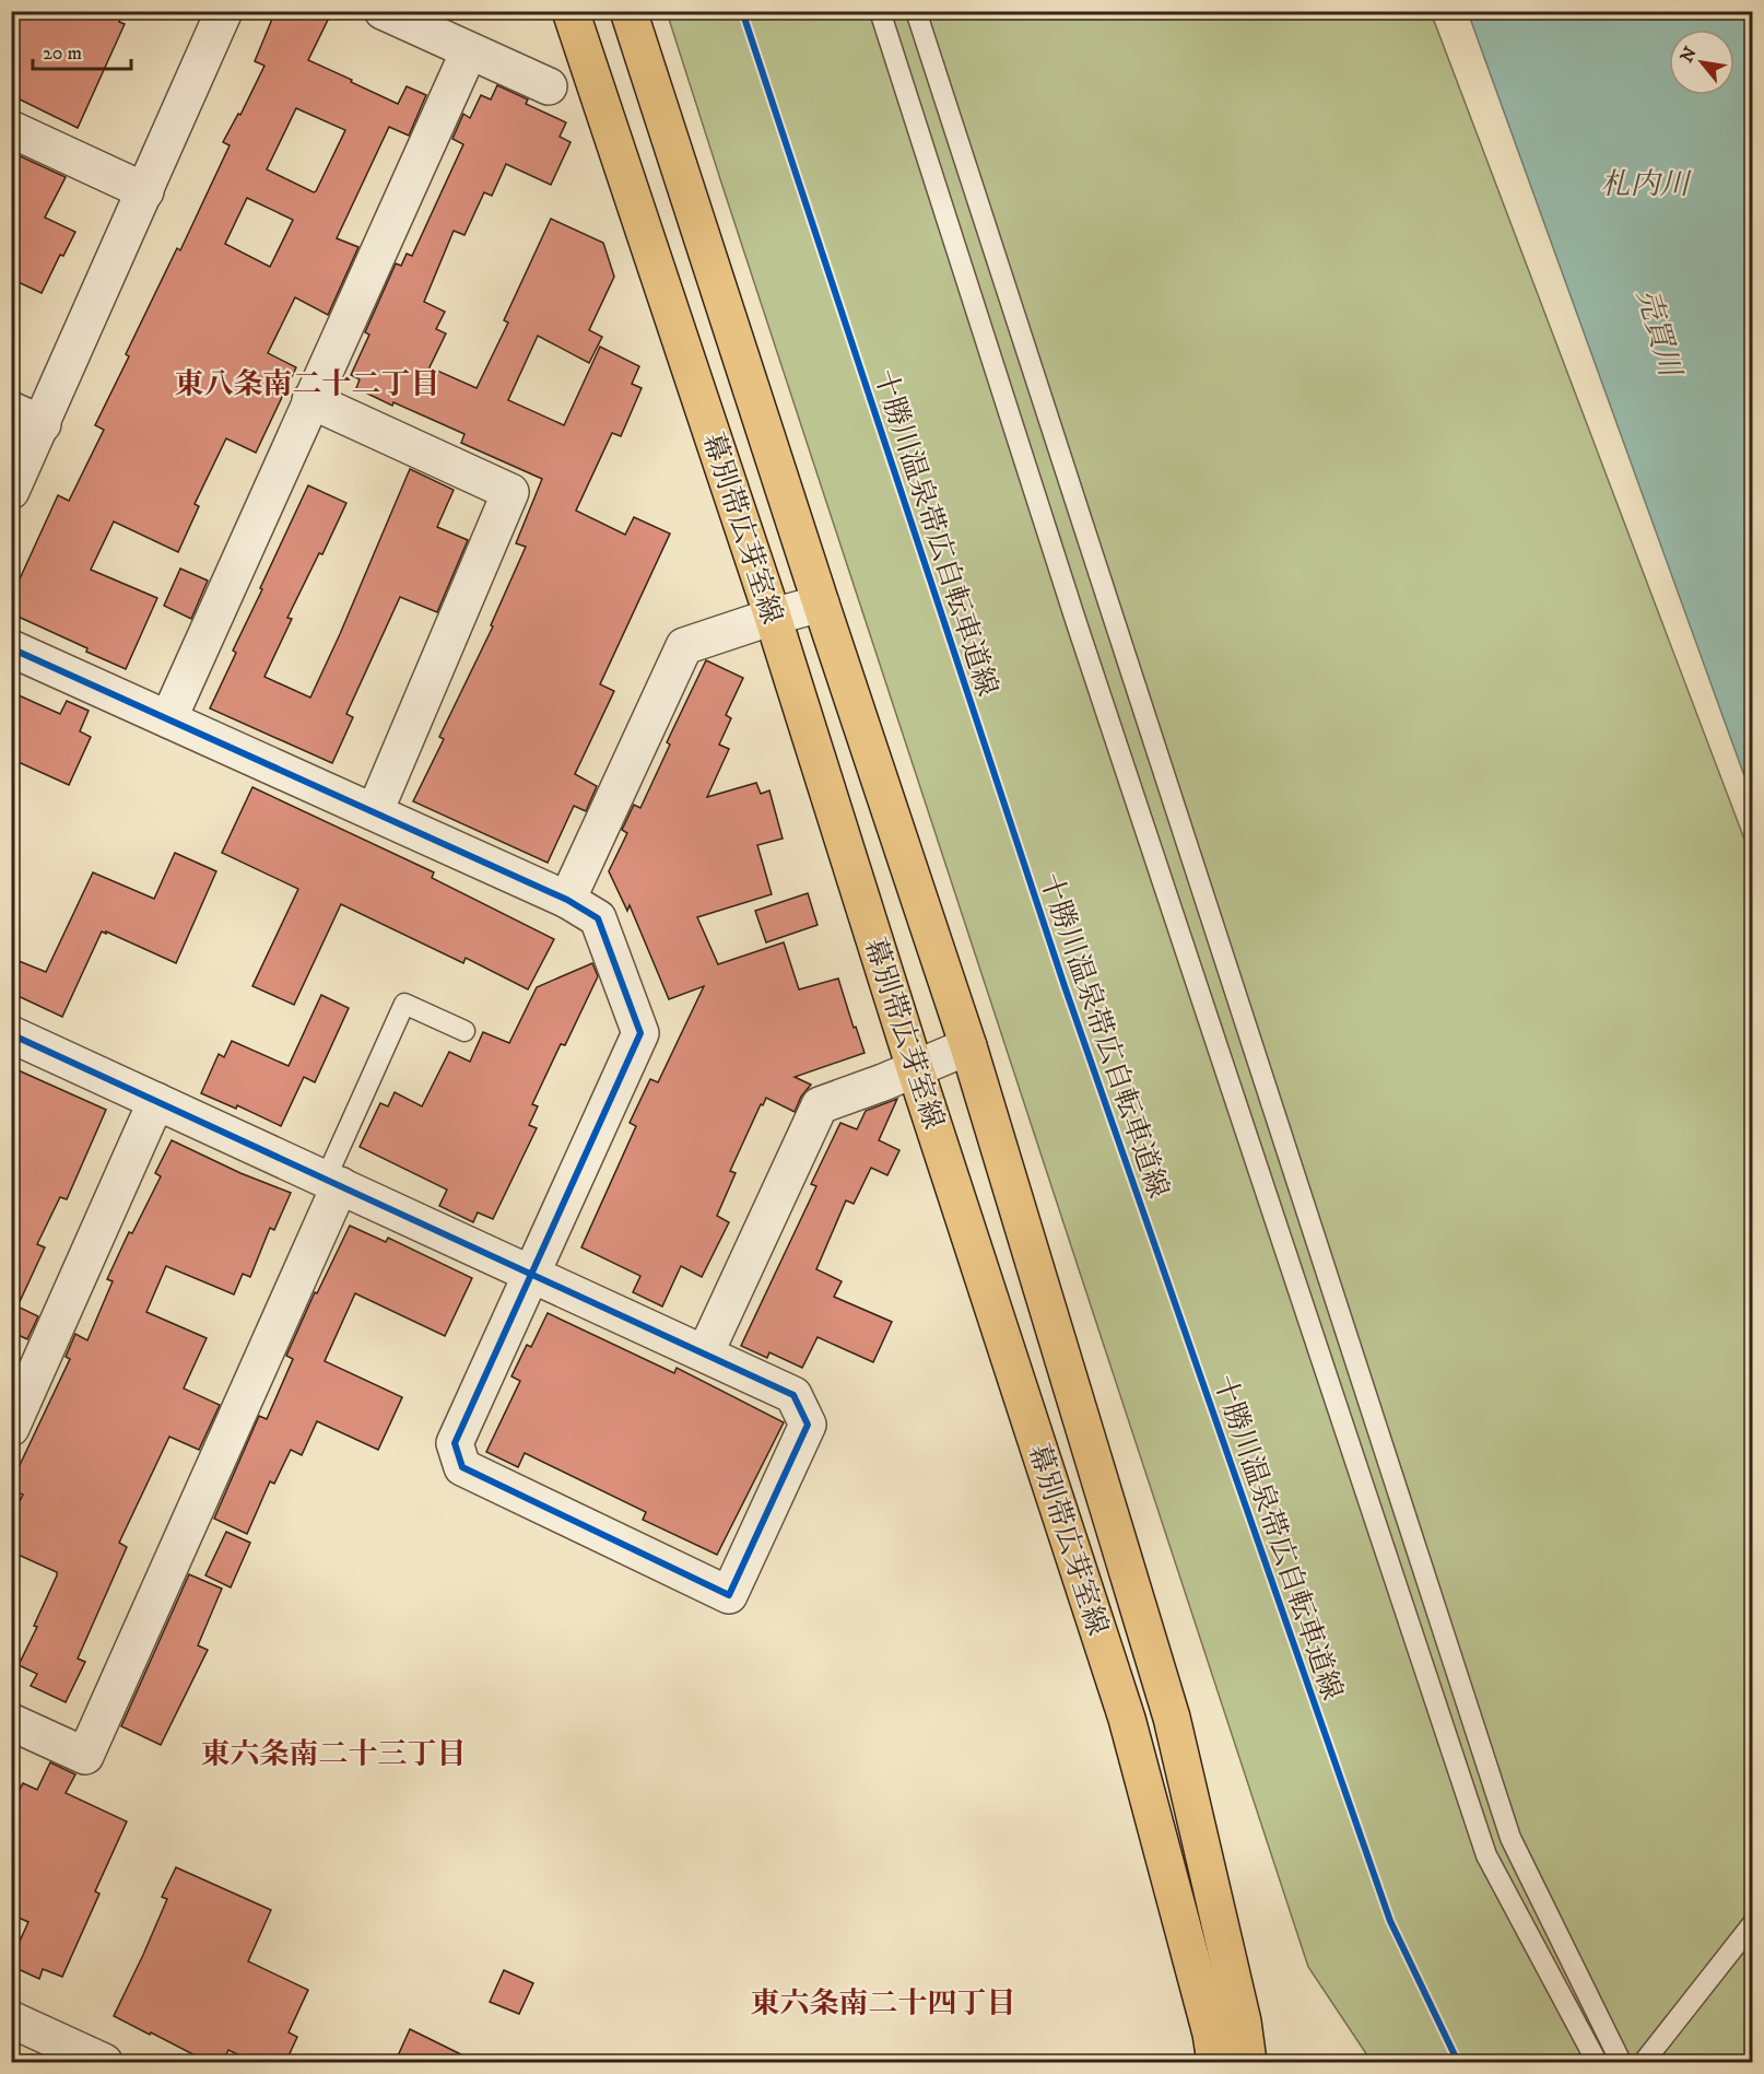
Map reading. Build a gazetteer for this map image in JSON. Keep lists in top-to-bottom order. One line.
{"streets":{"main road":["幕別帯広芽室線"],"cycle path":["十勝川温泉帯広自転車道線"]},"districts":["東八条南二十二丁目","東六条南二十三丁目","東六条南二十四丁目"],"water":["札内川","売買川"],"scale_bar":"20 m","north":"top left"}
